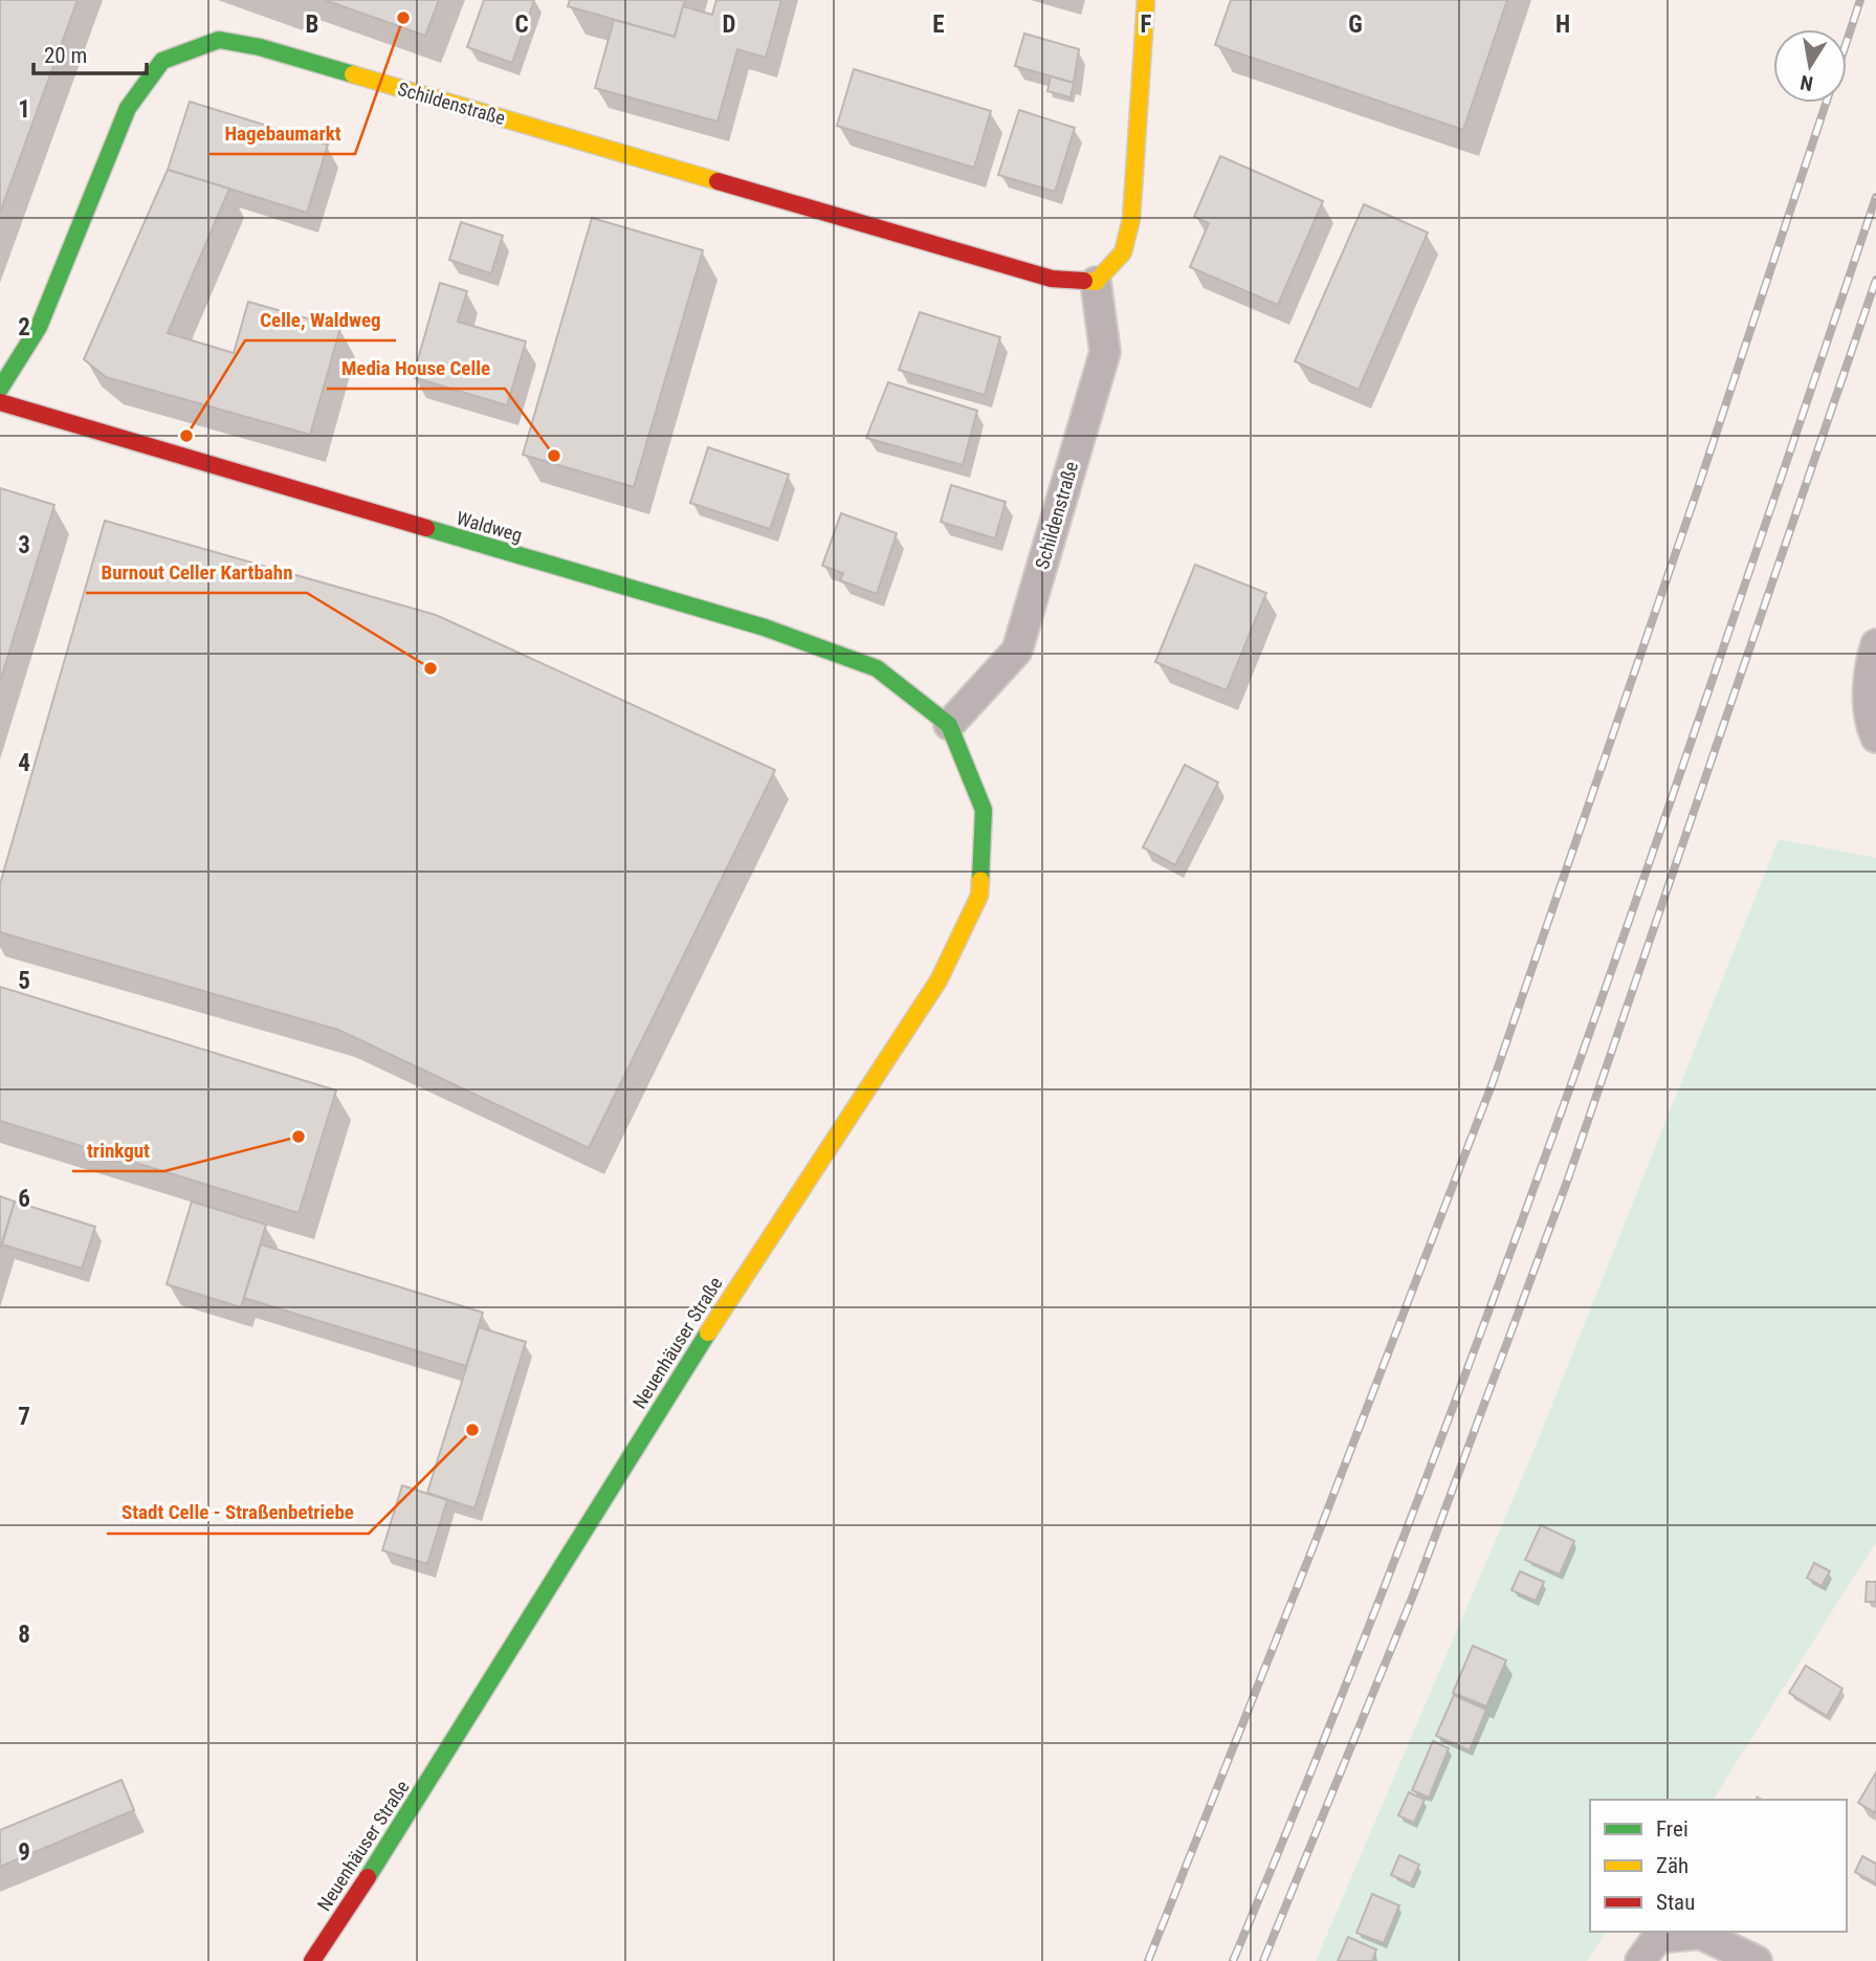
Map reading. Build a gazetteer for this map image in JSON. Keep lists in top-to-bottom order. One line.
{"streets":{"street":["Schildenstraße","Waldweg","Neuenhäuser Straße"]},"crossings":[["Schildenstraße","Waldweg"],["Schildenstraße","Neuenhäuser Straße"],["Waldweg","Neuenhäuser Straße"]],"places":["Hagebaumarkt","Celle, Waldweg","Media House Celle","Burnout Celler Kartbahn","trinkgut","Stadt Celle - Straßenbetriebe"],"legend":["Frei","Zäh","Stau"],"scale_bar":"20 m","north":"bottom","grid":{"columns":["B","C","D","E","F","G","H"],"rows":["1","2","3","4","5","6","7","8","9"]}}
